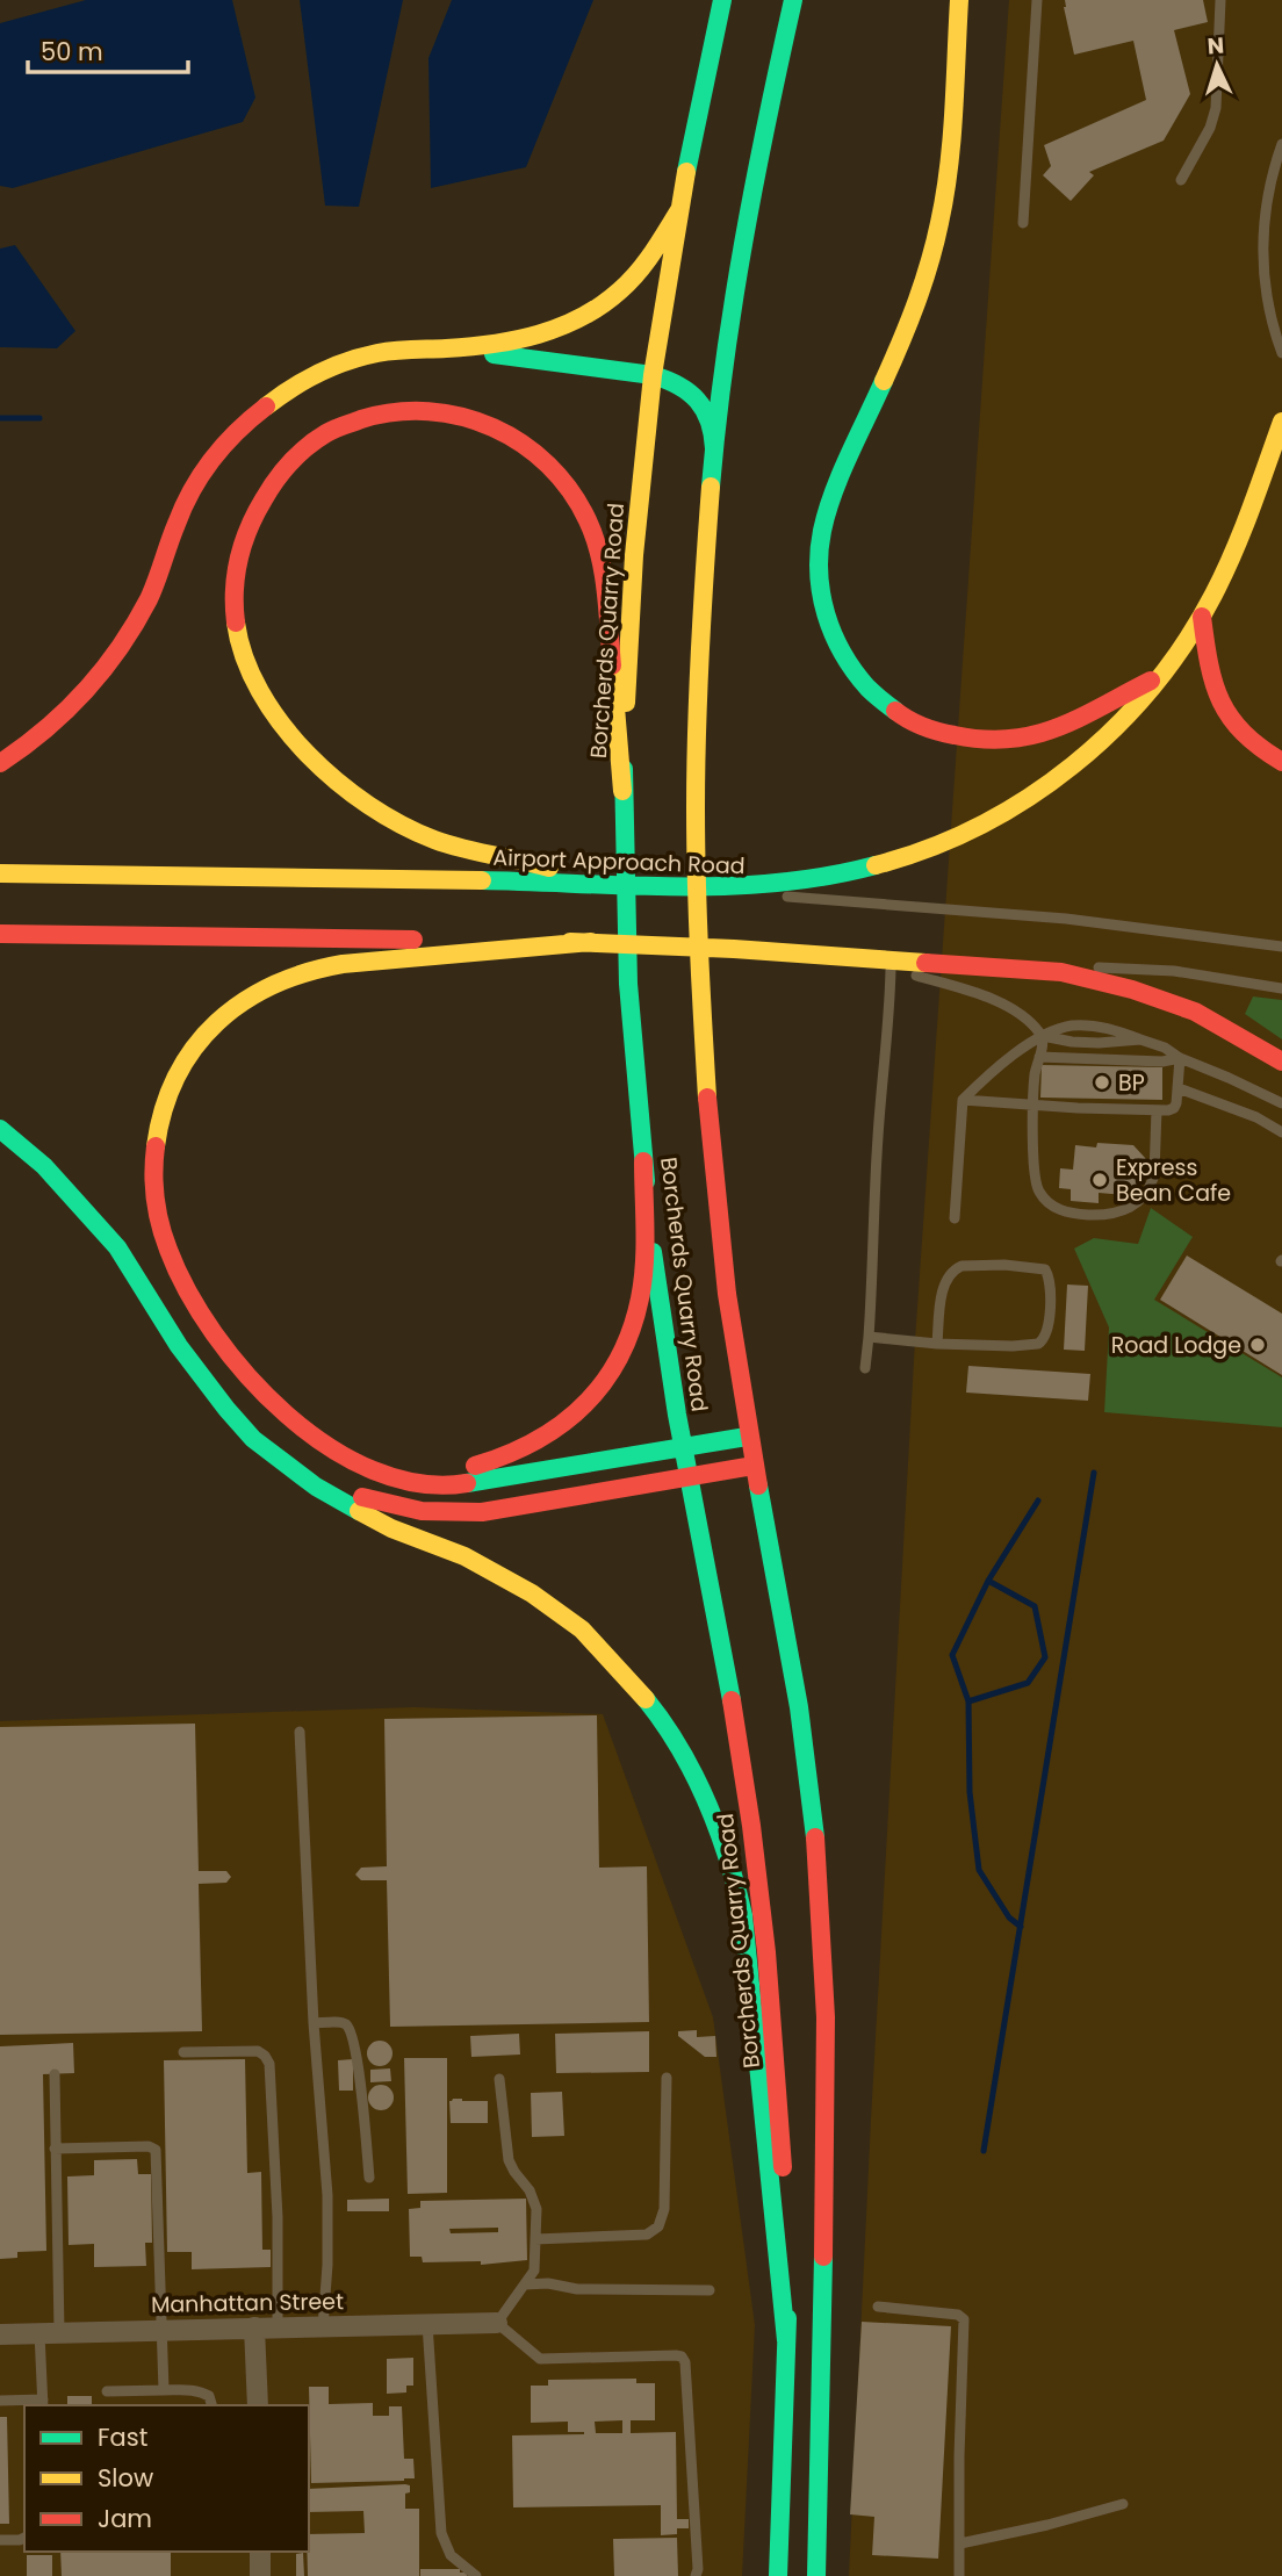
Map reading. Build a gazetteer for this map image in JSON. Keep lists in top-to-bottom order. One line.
{"streets":{"main road":["Borcherds Quarry Road","Airport Approach Road"],"street":["Manhattan Street"]},"places":["BP","Express Bean Cafe","Road Lodge"],"legend":["Fast","Slow","Jam"],"scale_bar":"50 m","north":"top"}
